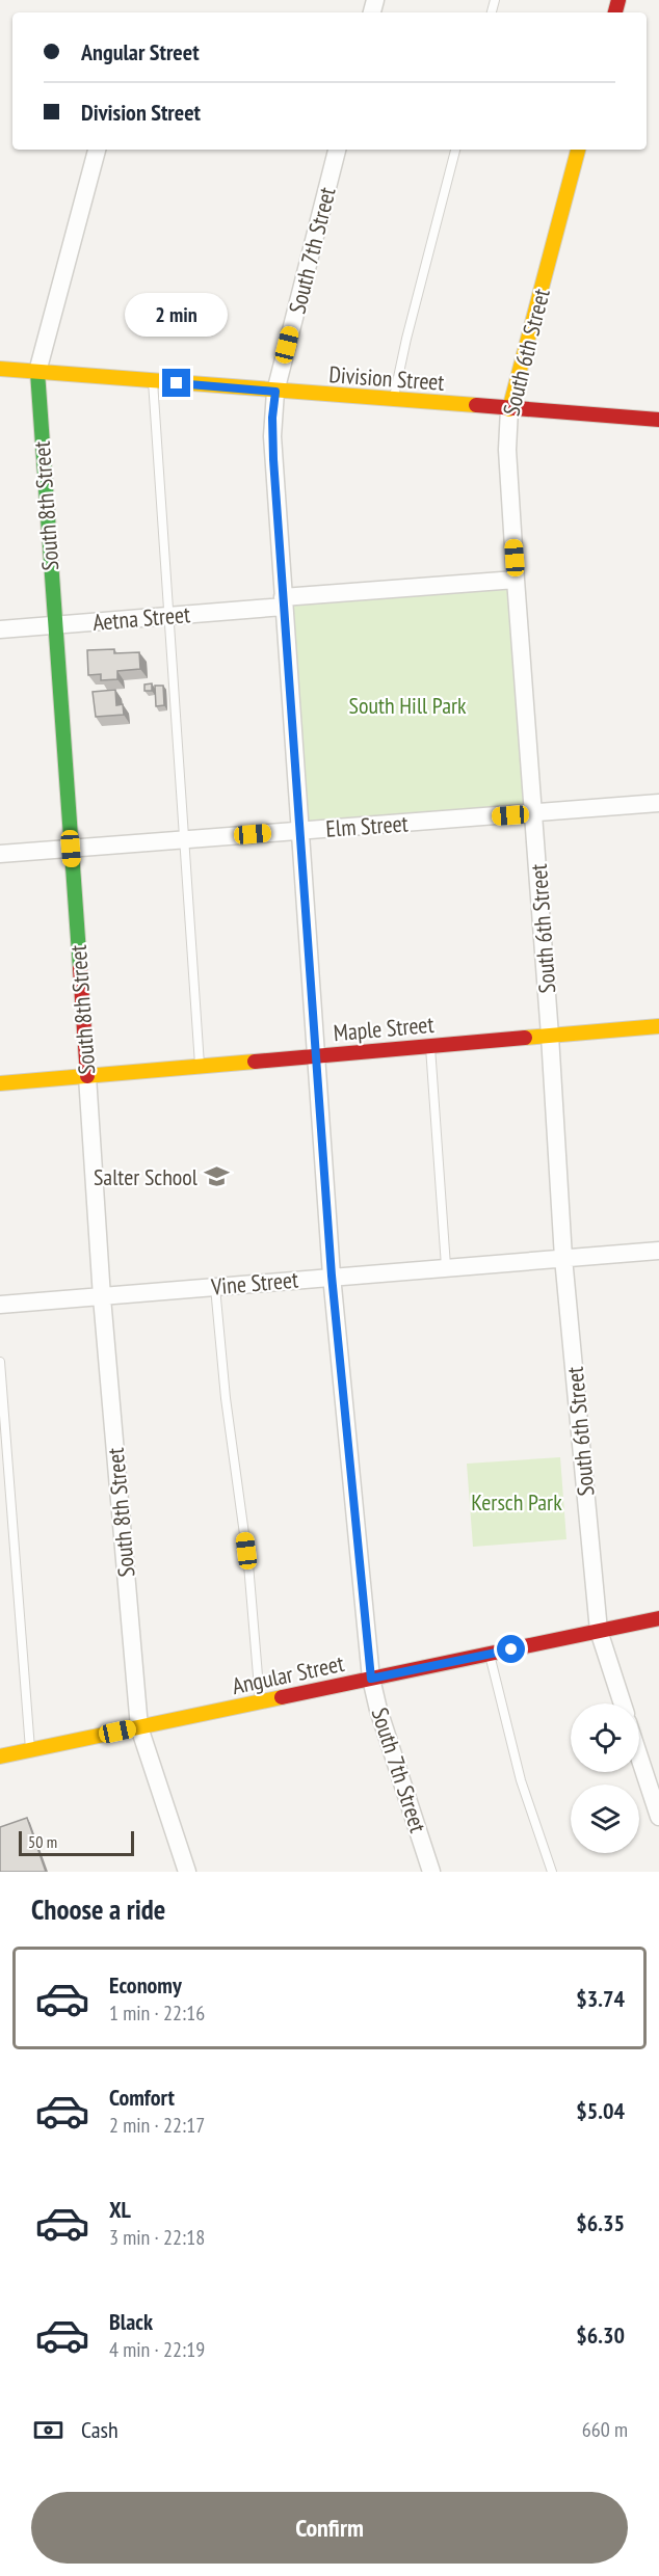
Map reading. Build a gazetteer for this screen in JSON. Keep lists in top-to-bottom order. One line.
{"streets":{"street":["South 7th Street","South 6th Street","Division Street","South 8th Street","Aetna Street","Elm Street","Maple Street","Vine Street","Angular Street"]},"crossings":[["South 7th Street","Division Street"],["South 7th Street","Aetna Street"],["South 7th Street","Elm Street"],["South 7th Street","Maple Street"],["South 7th Street","Vine Street"],["South 7th Street","Angular Street"],["South 6th Street","Division Street"],["South 6th Street","Aetna Street"],["South 6th Street","Elm Street"],["South 6th Street","Maple Street"],["South 6th Street","Vine Street"],["South 6th Street","Angular Street"],["Division Street","South 8th Street"],["South 8th Street","Aetna Street"],["South 8th Street","Elm Street"],["South 8th Street","Maple Street"],["South 8th Street","Vine Street"],["South 8th Street","Angular Street"]],"parks":["South Hill Park","Kersch Park"],"places":{"school or university":["Salter School"]},"scale_bar":"50 m","page":{"banner":["Angular Street","Division Street"],"bubble":"2 min","scale":"50 m","heading":"Choose a ride","list":[{"name":"Economy","note":"1 min · 22:16","value":"$3.74"},{"name":"Comfort","note":"2 min · 22:17","value":"$5.04"},{"name":"XL","note":"3 min · 22:18","value":"$6.35"},{"name":"Black","note":"4 min · 22:19","value":"$6.30"}],"pay":["Cash","660 m"],"buttons":"Confirm"}}
